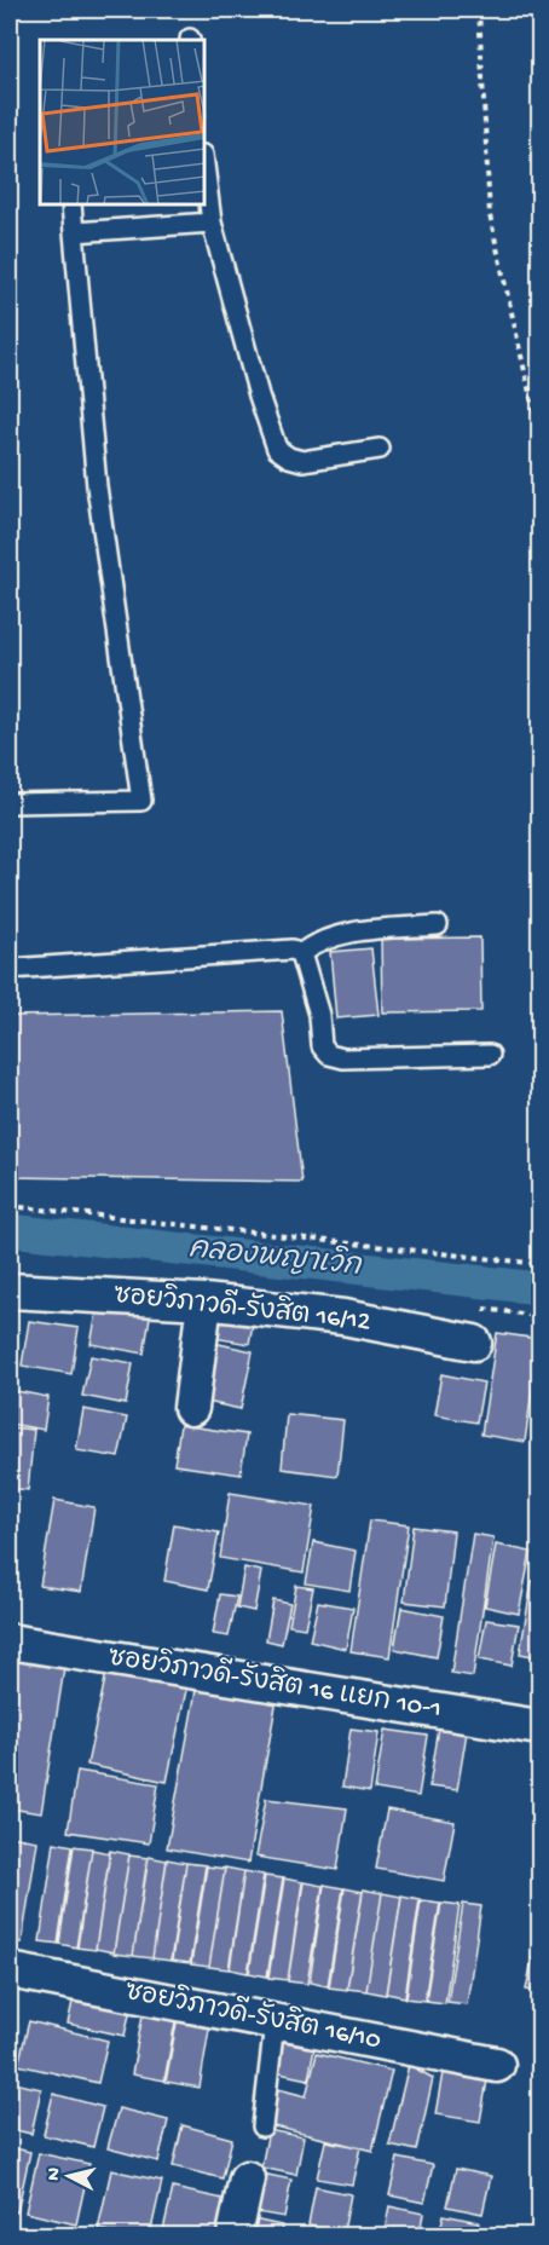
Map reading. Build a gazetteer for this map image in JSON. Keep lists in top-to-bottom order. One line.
{"streets":{"street":["ซอยวิภาวดี-รังสิต 16/12","ซอยวิภาวดี-รังสิต 16 แยก 10-1","ซอยวิภาวดี-รังสิต 16/10"]},"water":["คลองพญาเวิก"],"north":"left"}
